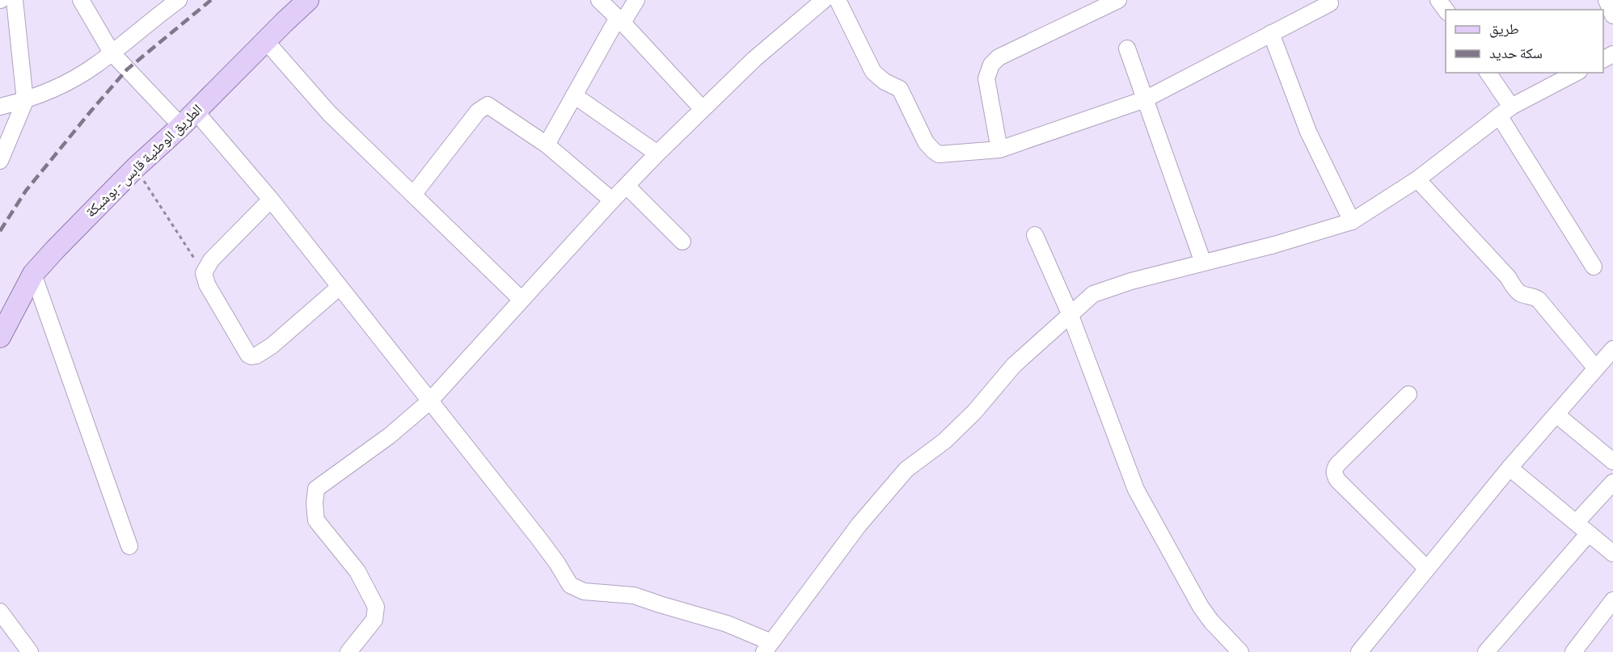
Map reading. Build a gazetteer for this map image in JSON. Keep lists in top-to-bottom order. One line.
{"streets":{"main road":["الطريق الوطنية قابس - بوشبكة"]},"legend":["طريق","سكة حديد"]}
